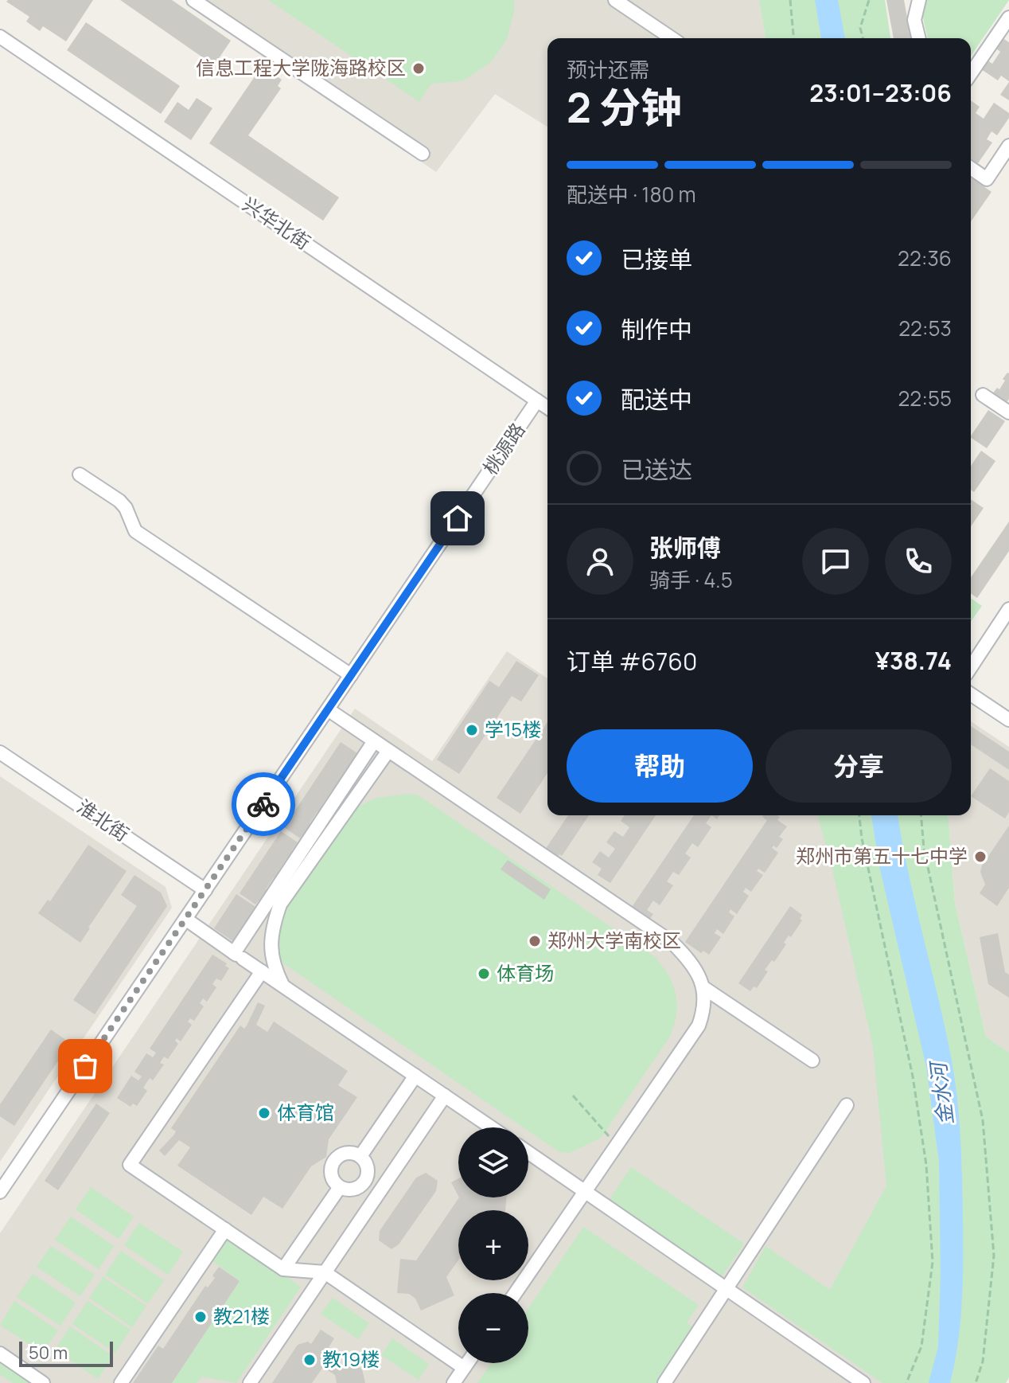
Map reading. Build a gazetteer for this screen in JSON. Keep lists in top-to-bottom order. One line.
{"streets":{"street":["兴华北街","桃源路","淮北街"]},"crossings":[["兴华北街","桃源路"],["桃源路","淮北街"]],"water":["金水河"],"places":["信息工程大学陇海路校区","学15楼","郑州市第五十七中学","郑州大学南校区","体育场","体育馆","教21楼","教19楼"],"scale_bar":"50 m","page":{"heading":["2 分钟","预计还需","23:01–23:06"],"panel":["张师傅","骑手 · 4.5","订单 #6760","¥38.74"],"bar":"配送中 · 180 m","list":[["已接单","22:36"],["制作中","22:53"],["配送中","22:55"],"已送达"],"buttons":["帮助","分享"],"map_buttons":["+","−"],"scale":"50 m"}}
